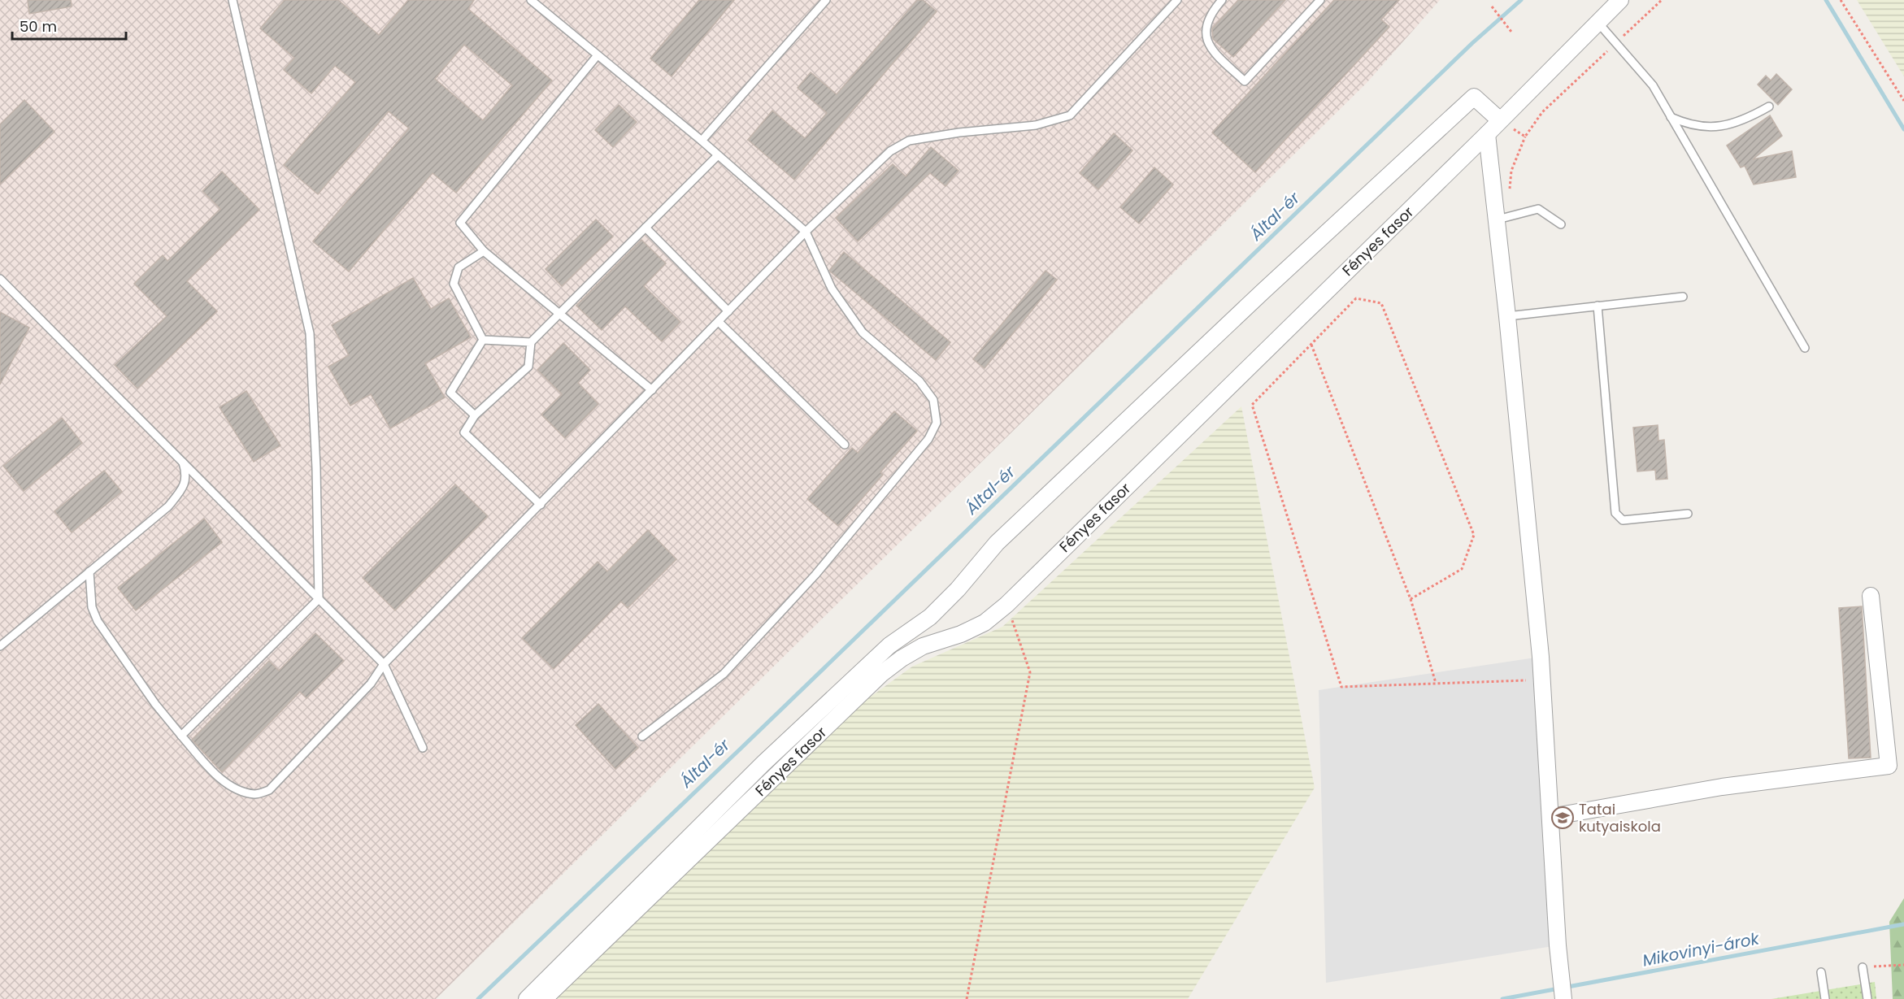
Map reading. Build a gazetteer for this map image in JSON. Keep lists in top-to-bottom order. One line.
{"streets":{"street":["Fényes fasor"]},"water":["Által-ér","Mikovinyi-árok"],"places":{"school or university":["Tatai kutyaiskola"]},"scale_bar":"50 m"}
